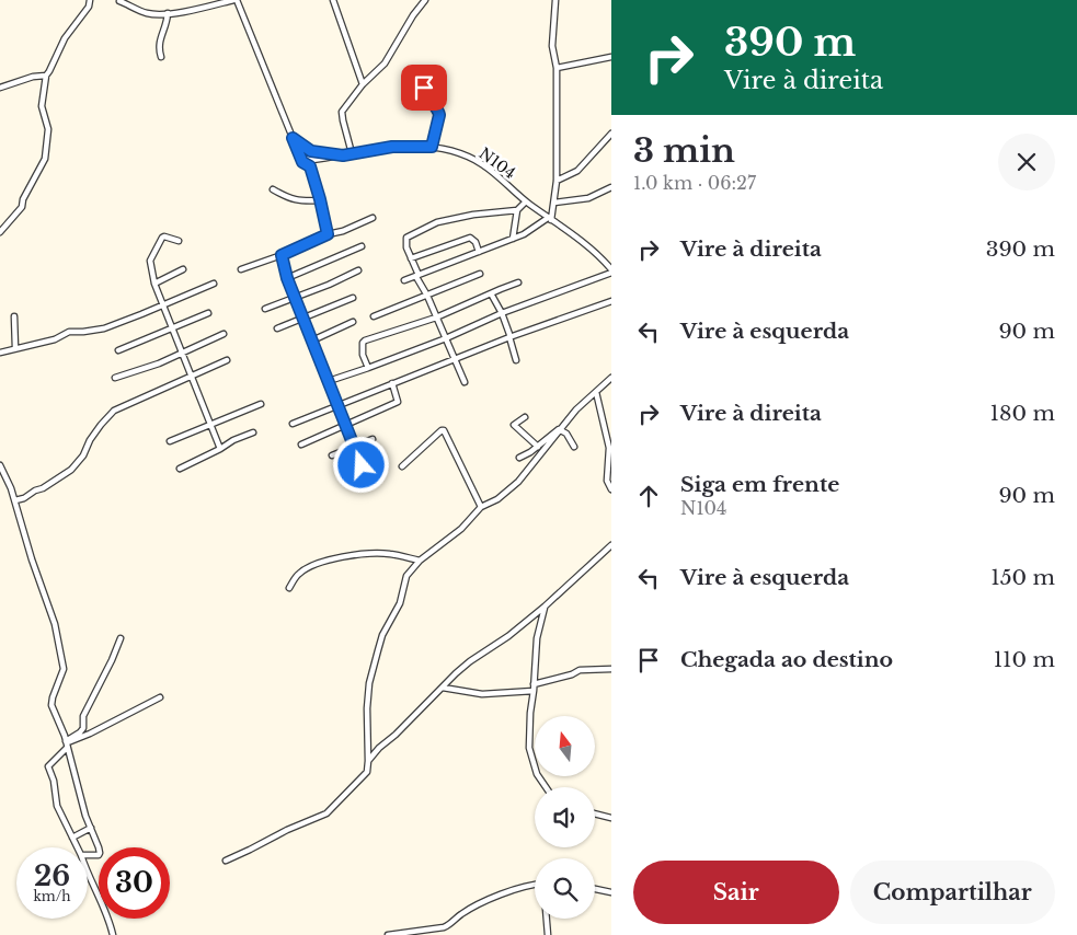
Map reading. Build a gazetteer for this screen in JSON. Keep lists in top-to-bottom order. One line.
{"streets":{"street":["N104"]},"north":"top","page":{"turn":["390 m","Vire à direita"],"heading":["3 min","1.0 km · 06:27"],"list":[{"name":"Vire à direita","value":"390 m"},{"name":"Vire à esquerda","value":"90 m"},{"name":"Vire à direita","value":"180 m"},{"name":"Siga em frente","note":"N104","value":"90 m"},{"name":"Vire à esquerda","value":"150 m"},{"name":"Chegada ao destino","value":"110 m"}],"speed":"26 km/h","limit":"30","buttons":["Sair","Compartilhar"]}}
